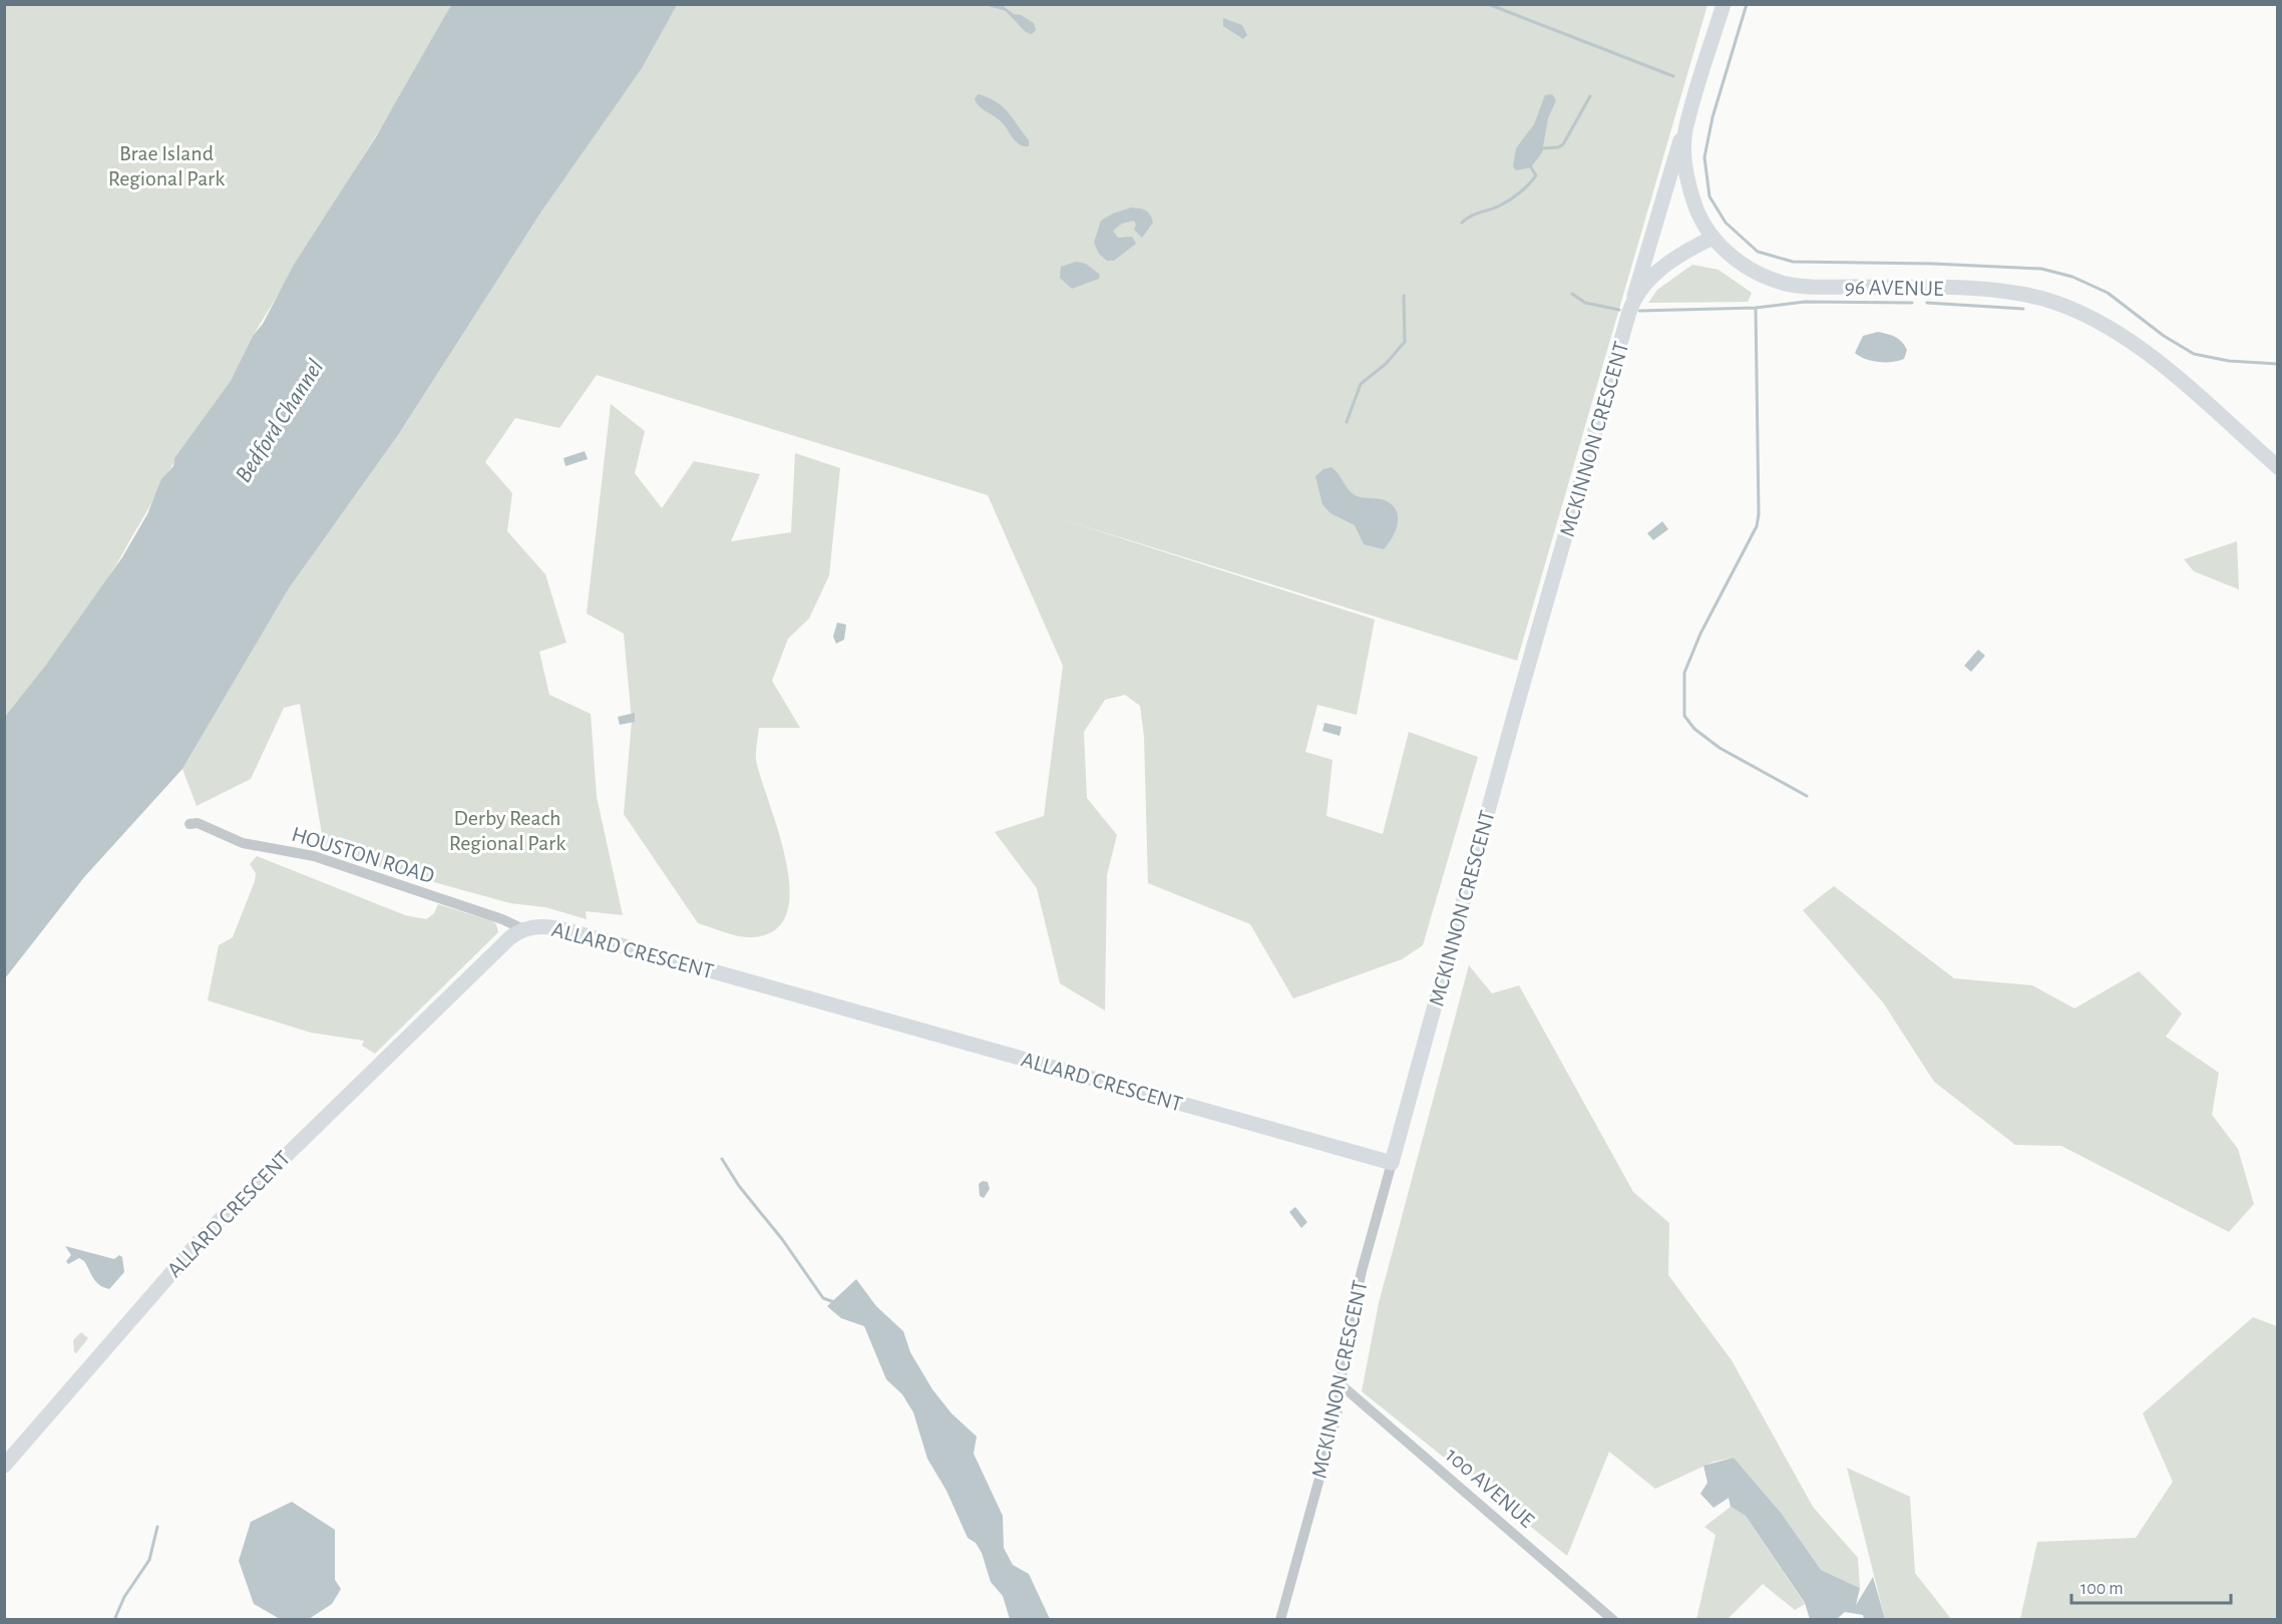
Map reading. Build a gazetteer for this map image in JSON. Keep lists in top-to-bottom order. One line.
{"streets":{"street":["96 AVENUE","MCKINNON CRESCENT","HOUSTON ROAD","ALLARD CRESCENT","100 AVENUE"]},"crossings":[["96 AVENUE","MCKINNON CRESCENT"],["MCKINNON CRESCENT","ALLARD CRESCENT"],["MCKINNON CRESCENT","100 AVENUE"],["HOUSTON ROAD","ALLARD CRESCENT"]],"water":["Bedford Channel"],"parks":["Brae Island Regional Park","Derby Reach Regional Park"],"scale_bar":"100 m"}
